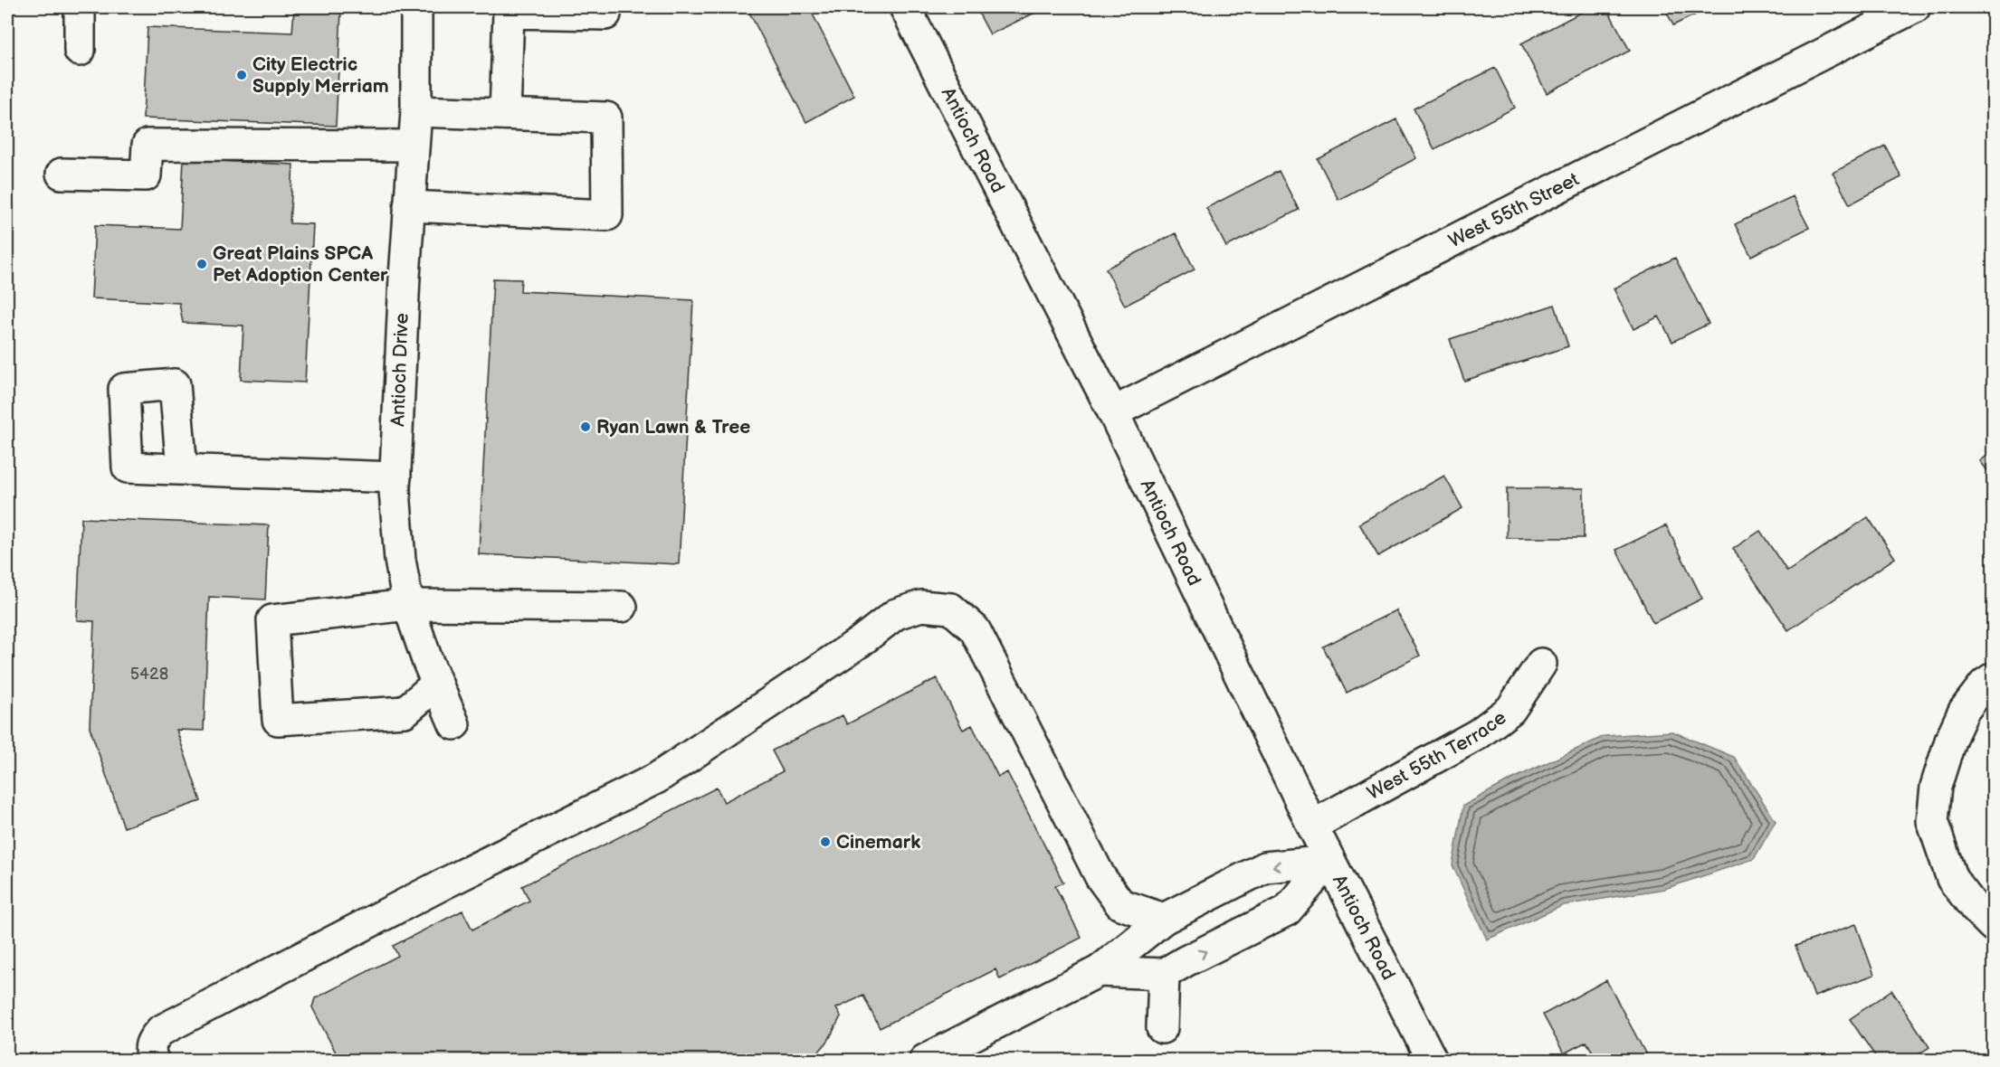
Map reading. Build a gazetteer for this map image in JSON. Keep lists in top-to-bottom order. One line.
{"streets":{"street":["Antioch Road","West 55th Street","Antioch Drive","West 55th Terrace"]},"crossings":[["Antioch Road","West 55th Street"],["Antioch Road","West 55th Terrace"]],"places":["City Electric Supply Merriam","Great Plains SPCA Pet Adoption Center","Ryan Lawn & Tree","Cinemark"],"house_numbers":["5428"]}
